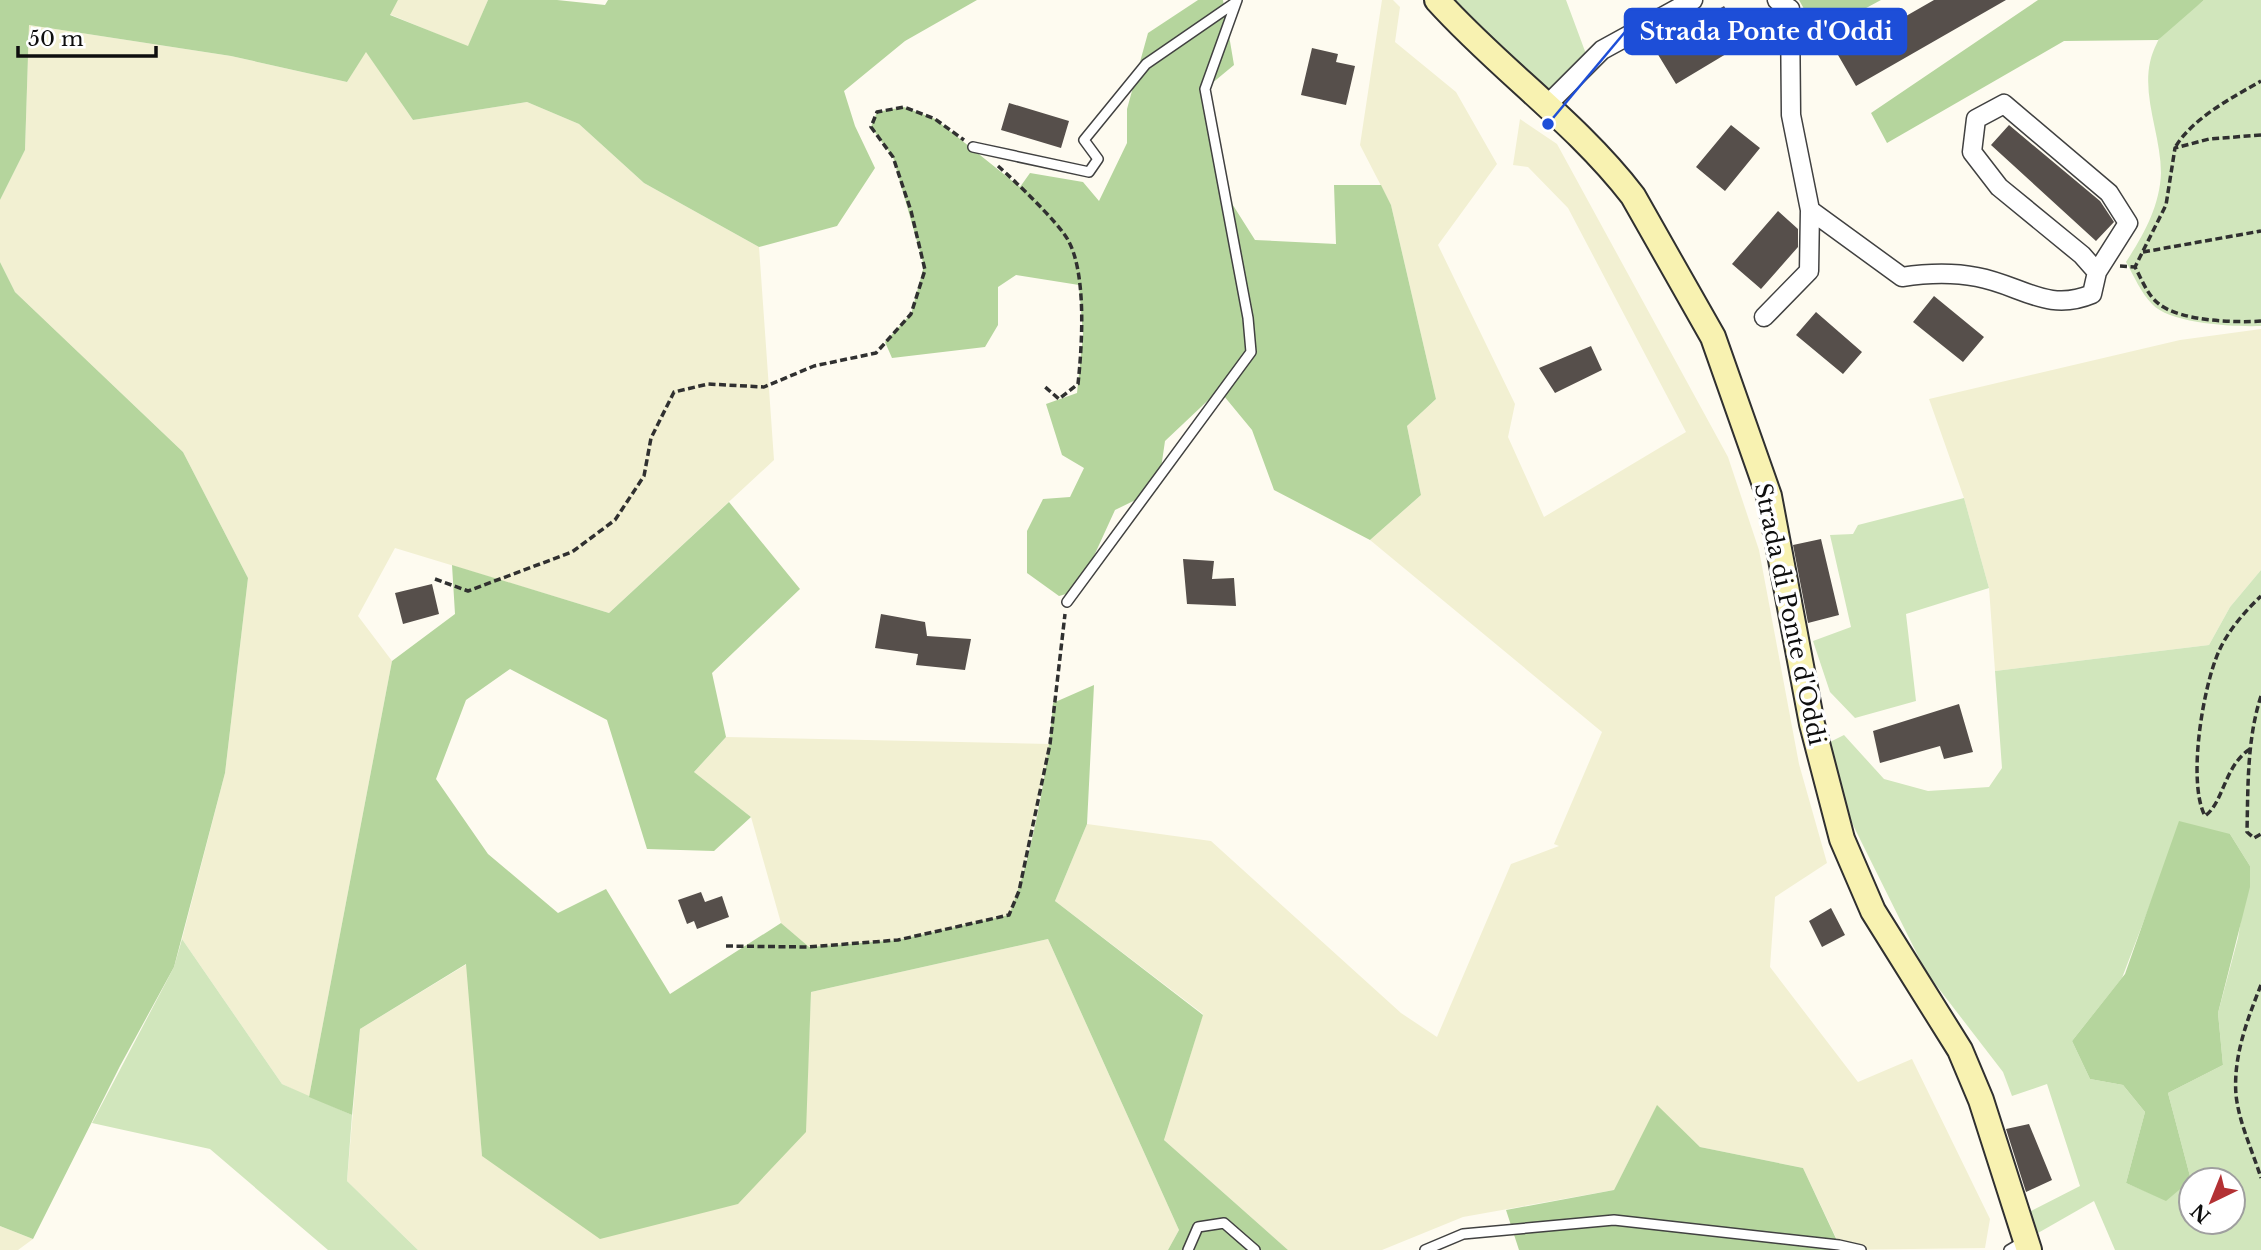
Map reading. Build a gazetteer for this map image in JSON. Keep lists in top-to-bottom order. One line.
{"streets":{"street":["Strada di Ponte d'Oddi"]},"places":["Strada Ponte d'Oddi"],"scale_bar":"50 m","north":"bottom left"}
